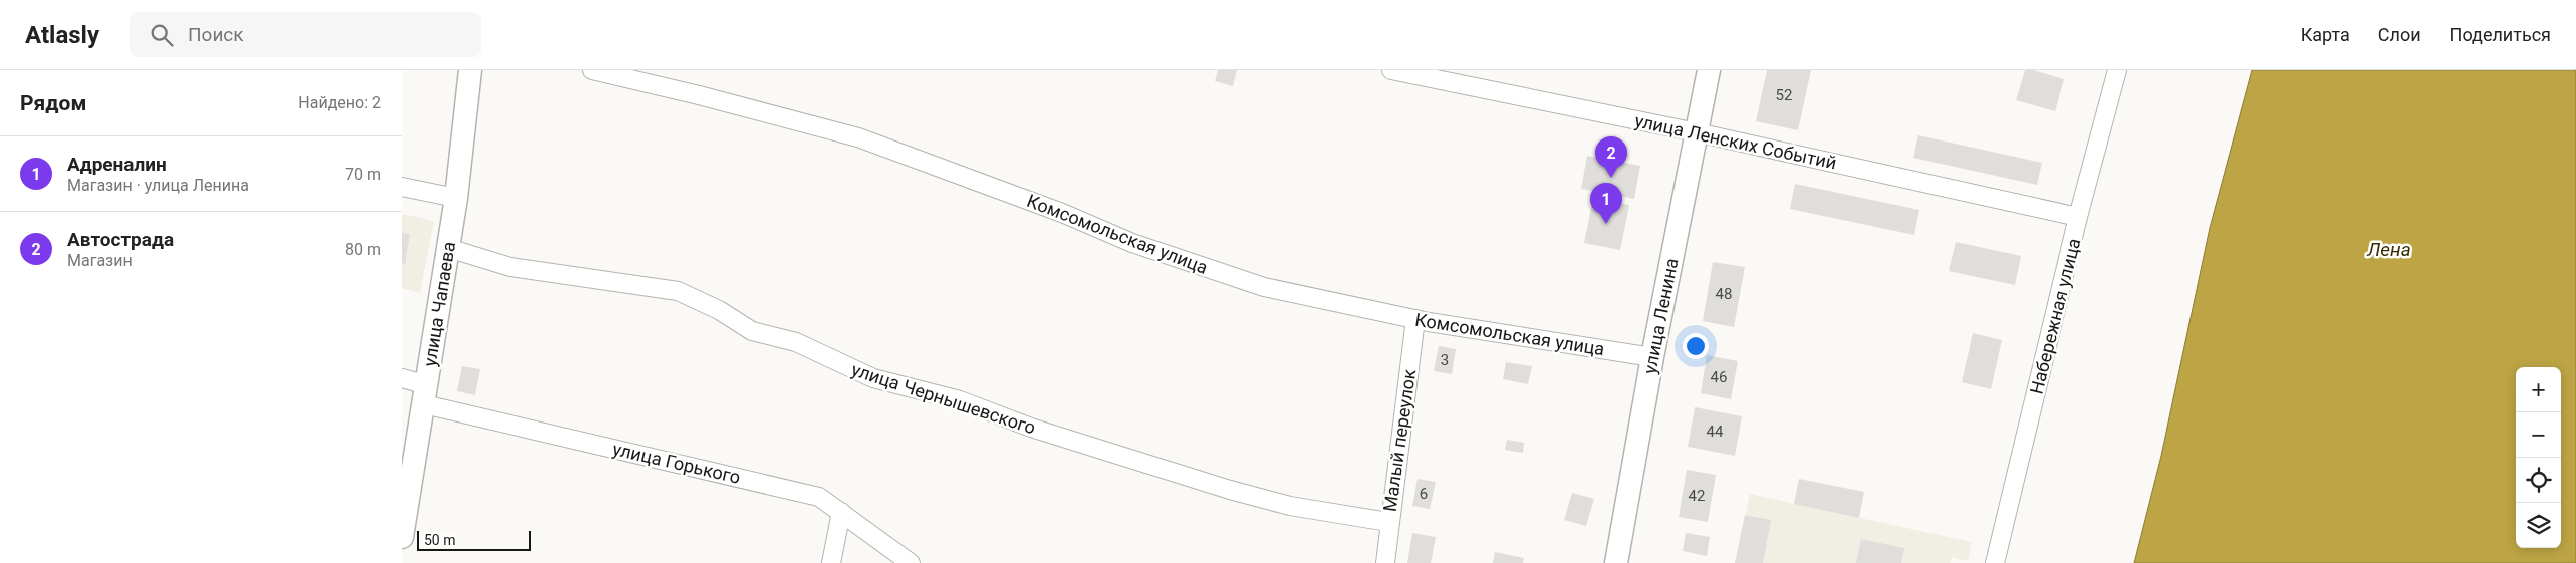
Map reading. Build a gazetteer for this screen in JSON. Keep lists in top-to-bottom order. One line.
{"streets":{"main road":["улица Чапаева","улица Ленина"],"street":["улица Ленских Событий","Комсомольская улица","Набережная улица","улица Чернышевского","Малый переулок","улица Горького"]},"crossings":[["улица Ленских Событий","улица Ленина"],["улица Ленских Событий","Набережная улица"],["Комсомольская улица","улица Ленина"],["Комсомольская улица","Малый переулок"],["улица Чапаева","улица Чернышевского"],["улица Чапаева","улица Горького"],["улица Чернышевского","Малый переулок"]],"water":["Лена"],"house_numbers":["52","48","3","46","44","6","42"],"scale_bar":"50 m","page":{"header":"Atlasly","search":"Поиск","nav":["Карта","Слои","Поделиться"],"heading":["Рядом","Найдено: 2"],"list":[{"mark":"1","name":"Адреналин","note":"Магазин · улица Ленина","value":"70 m"},{"mark":"2","name":"Автострада","note":"Магазин","value":"80 m"}],"pins":["2","1"],"map_buttons":["+","−"],"scale":"50 m"}}
